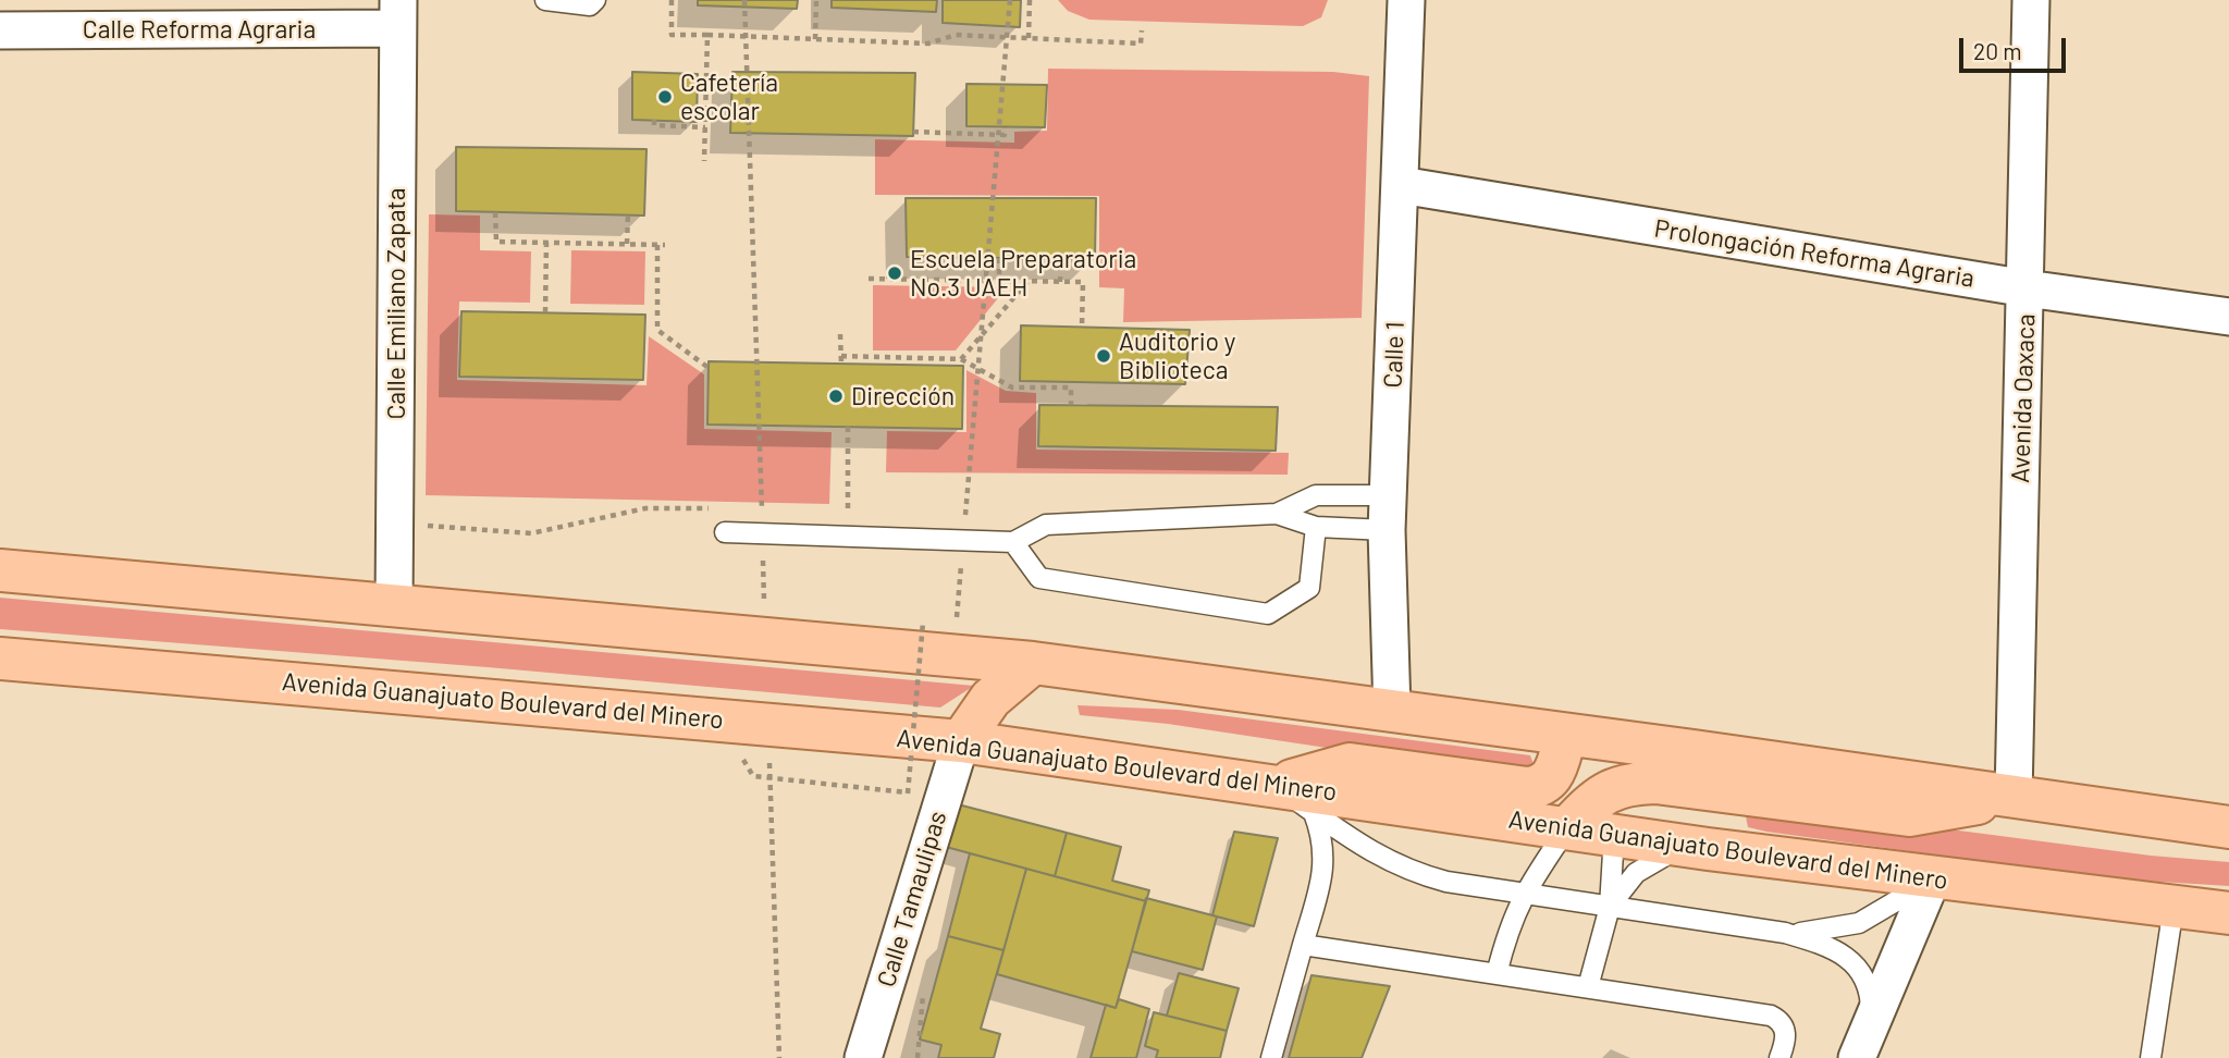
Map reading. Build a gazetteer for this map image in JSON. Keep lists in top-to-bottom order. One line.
{"streets":{"main road":["Avenida Guanajuato Boulevard del Minero"],"street":["Calle Reforma Agraria","Prolongación Reforma Agraria","Calle Emiliano Zapata","Calle 1","Avenida Oaxaca","Calle Tamaulipas"]},"crossings":[["Calle Reforma Agraria","Calle Emiliano Zapata"],["Prolongación Reforma Agraria","Calle 1"],["Prolongación Reforma Agraria","Avenida Oaxaca"],["Avenida Guanajuato Boulevard del Minero","Calle Tamaulipas"]],"places":["Cafetería escolar","Escuela Preparatoria No.3 UAEH","Auditorio y Biblioteca","Dirección"],"scale_bar":"20 m"}
